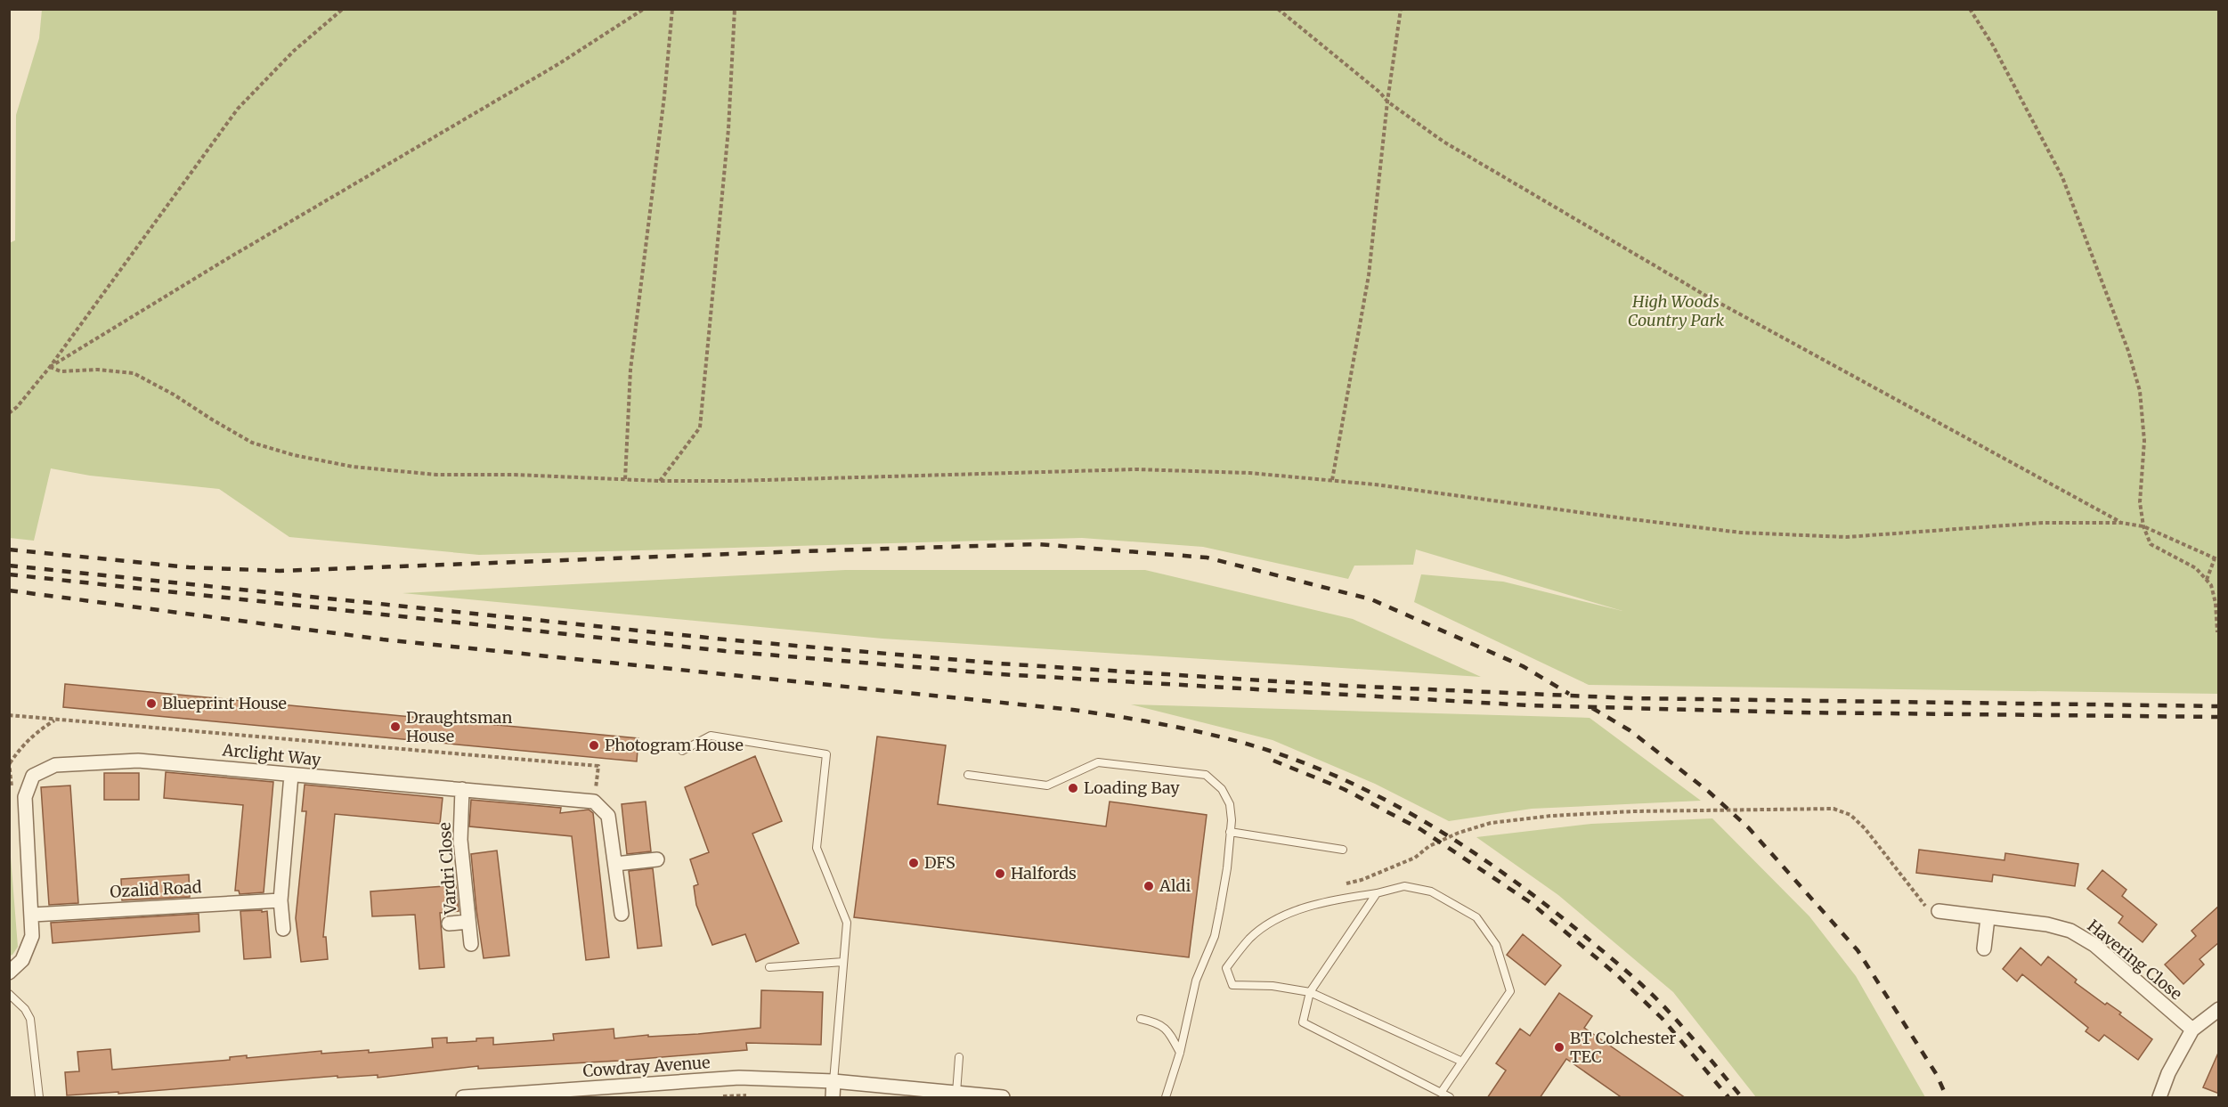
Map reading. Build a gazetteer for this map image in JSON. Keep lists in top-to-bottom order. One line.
{"streets":{"street":["Arclight Way","Vardri Close","Ozalid Road","Havering Close","Cowdray Avenue"]},"crossings":[["Arclight Way","Vardri Close"],["Arclight Way","Ozalid Road"]],"parks":["High Woods Country Park"],"places":["Blueprint House","Draughtsman House","Photogram House","Loading Bay","DFS","Halfords","Aldi","BT Colchester TEC"]}
